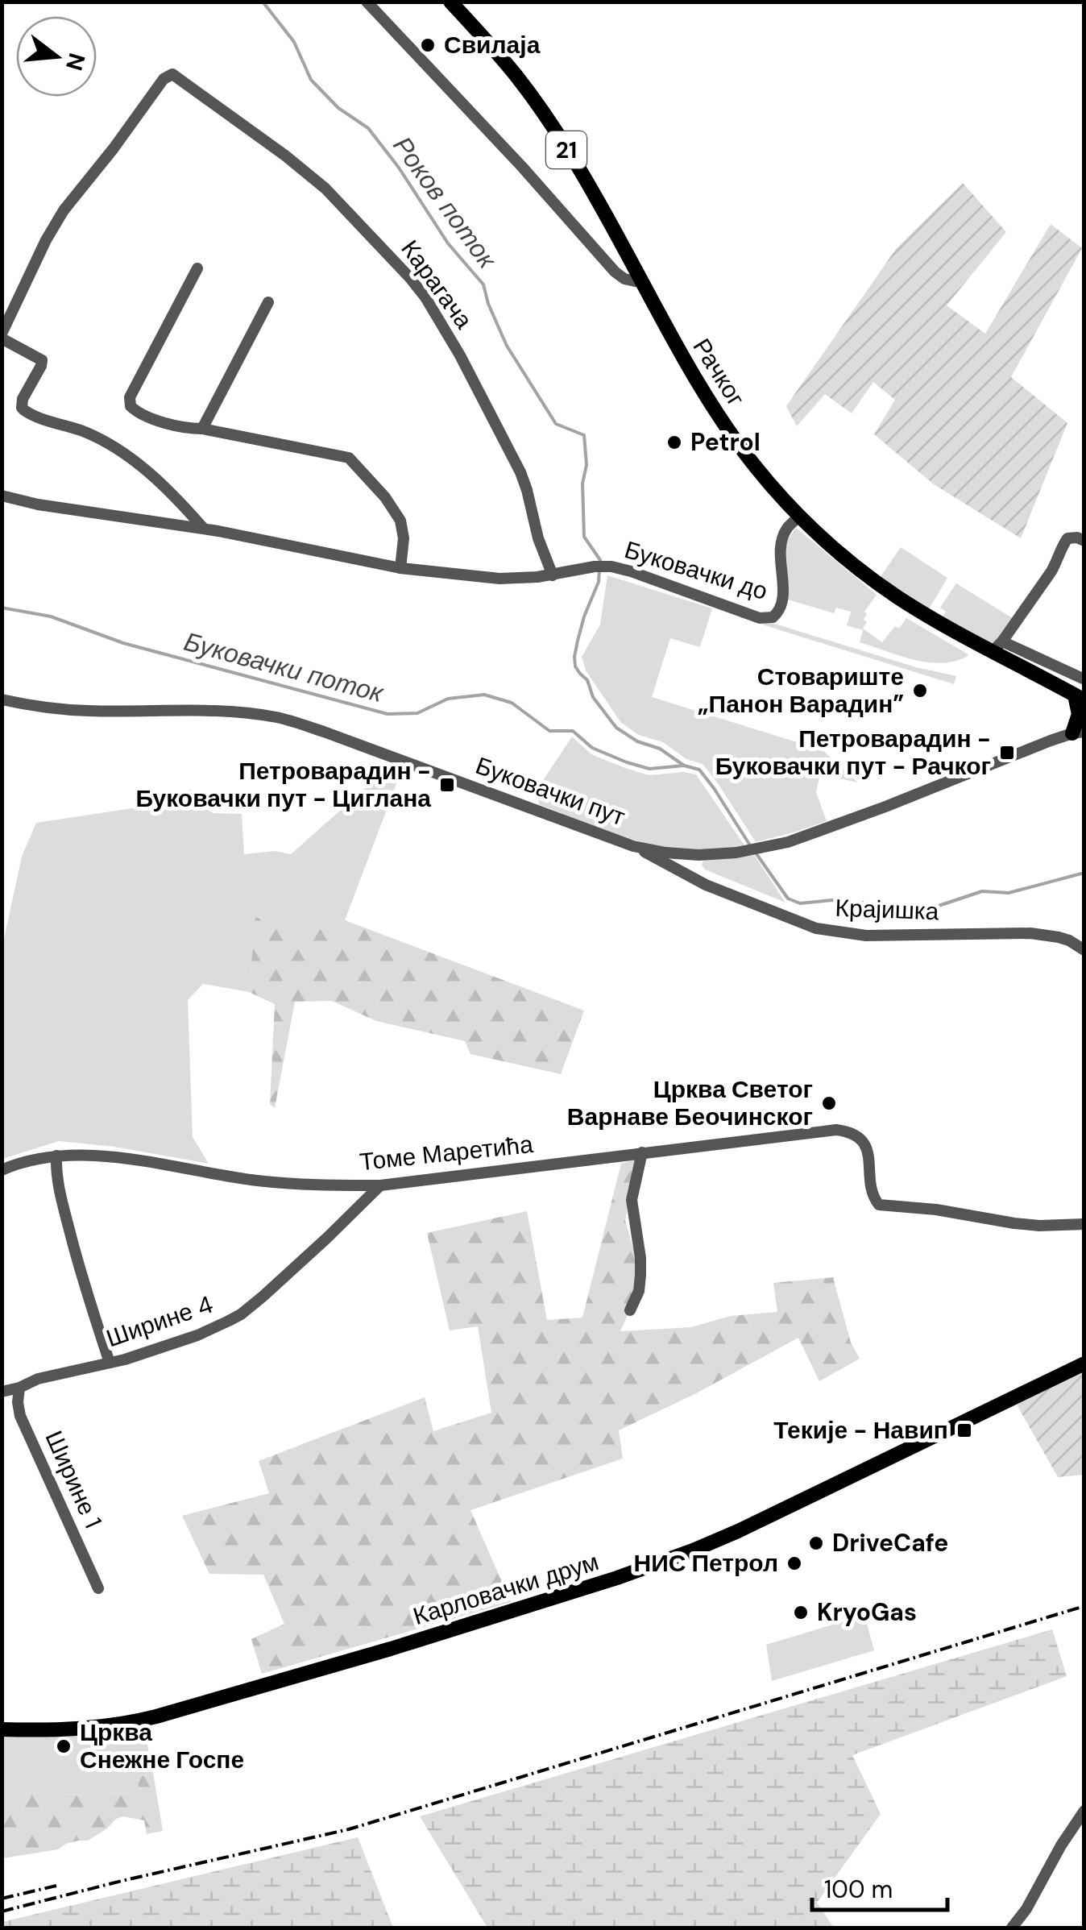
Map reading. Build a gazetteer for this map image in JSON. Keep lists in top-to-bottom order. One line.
{"streets":{"main road":["21","Рачког","Карловачки друм"],"street":["Карагача","Буковачки до","Буковачки пут","Крајишка","Томе Маретића","Ширине 4","Ширине 1"]},"crossings":[["Карагача","Буковачки до"],["Рачког","Буковачки до"],["Буковачки пут","Крајишка"],["Томе Маретића","Ширине 4"],["Ширине 4","Ширине 1"]],"water":["Роков поток","Буковачки поток"],"places":{"other":["Свилаја","Petrol","Стовариште „Панон Варадин”","Црква Светог Варнаве Беочинског","DriveCafe","НИС Петрол","KryoGas","Црква Снежне Госпе"],"transit":["Петроварадин - Буковачки пут - Рачког","Петроварадин - Буковачки пут - Циглана","Текије - Навип"]},"scale_bar":"100 m","north":"right"}
